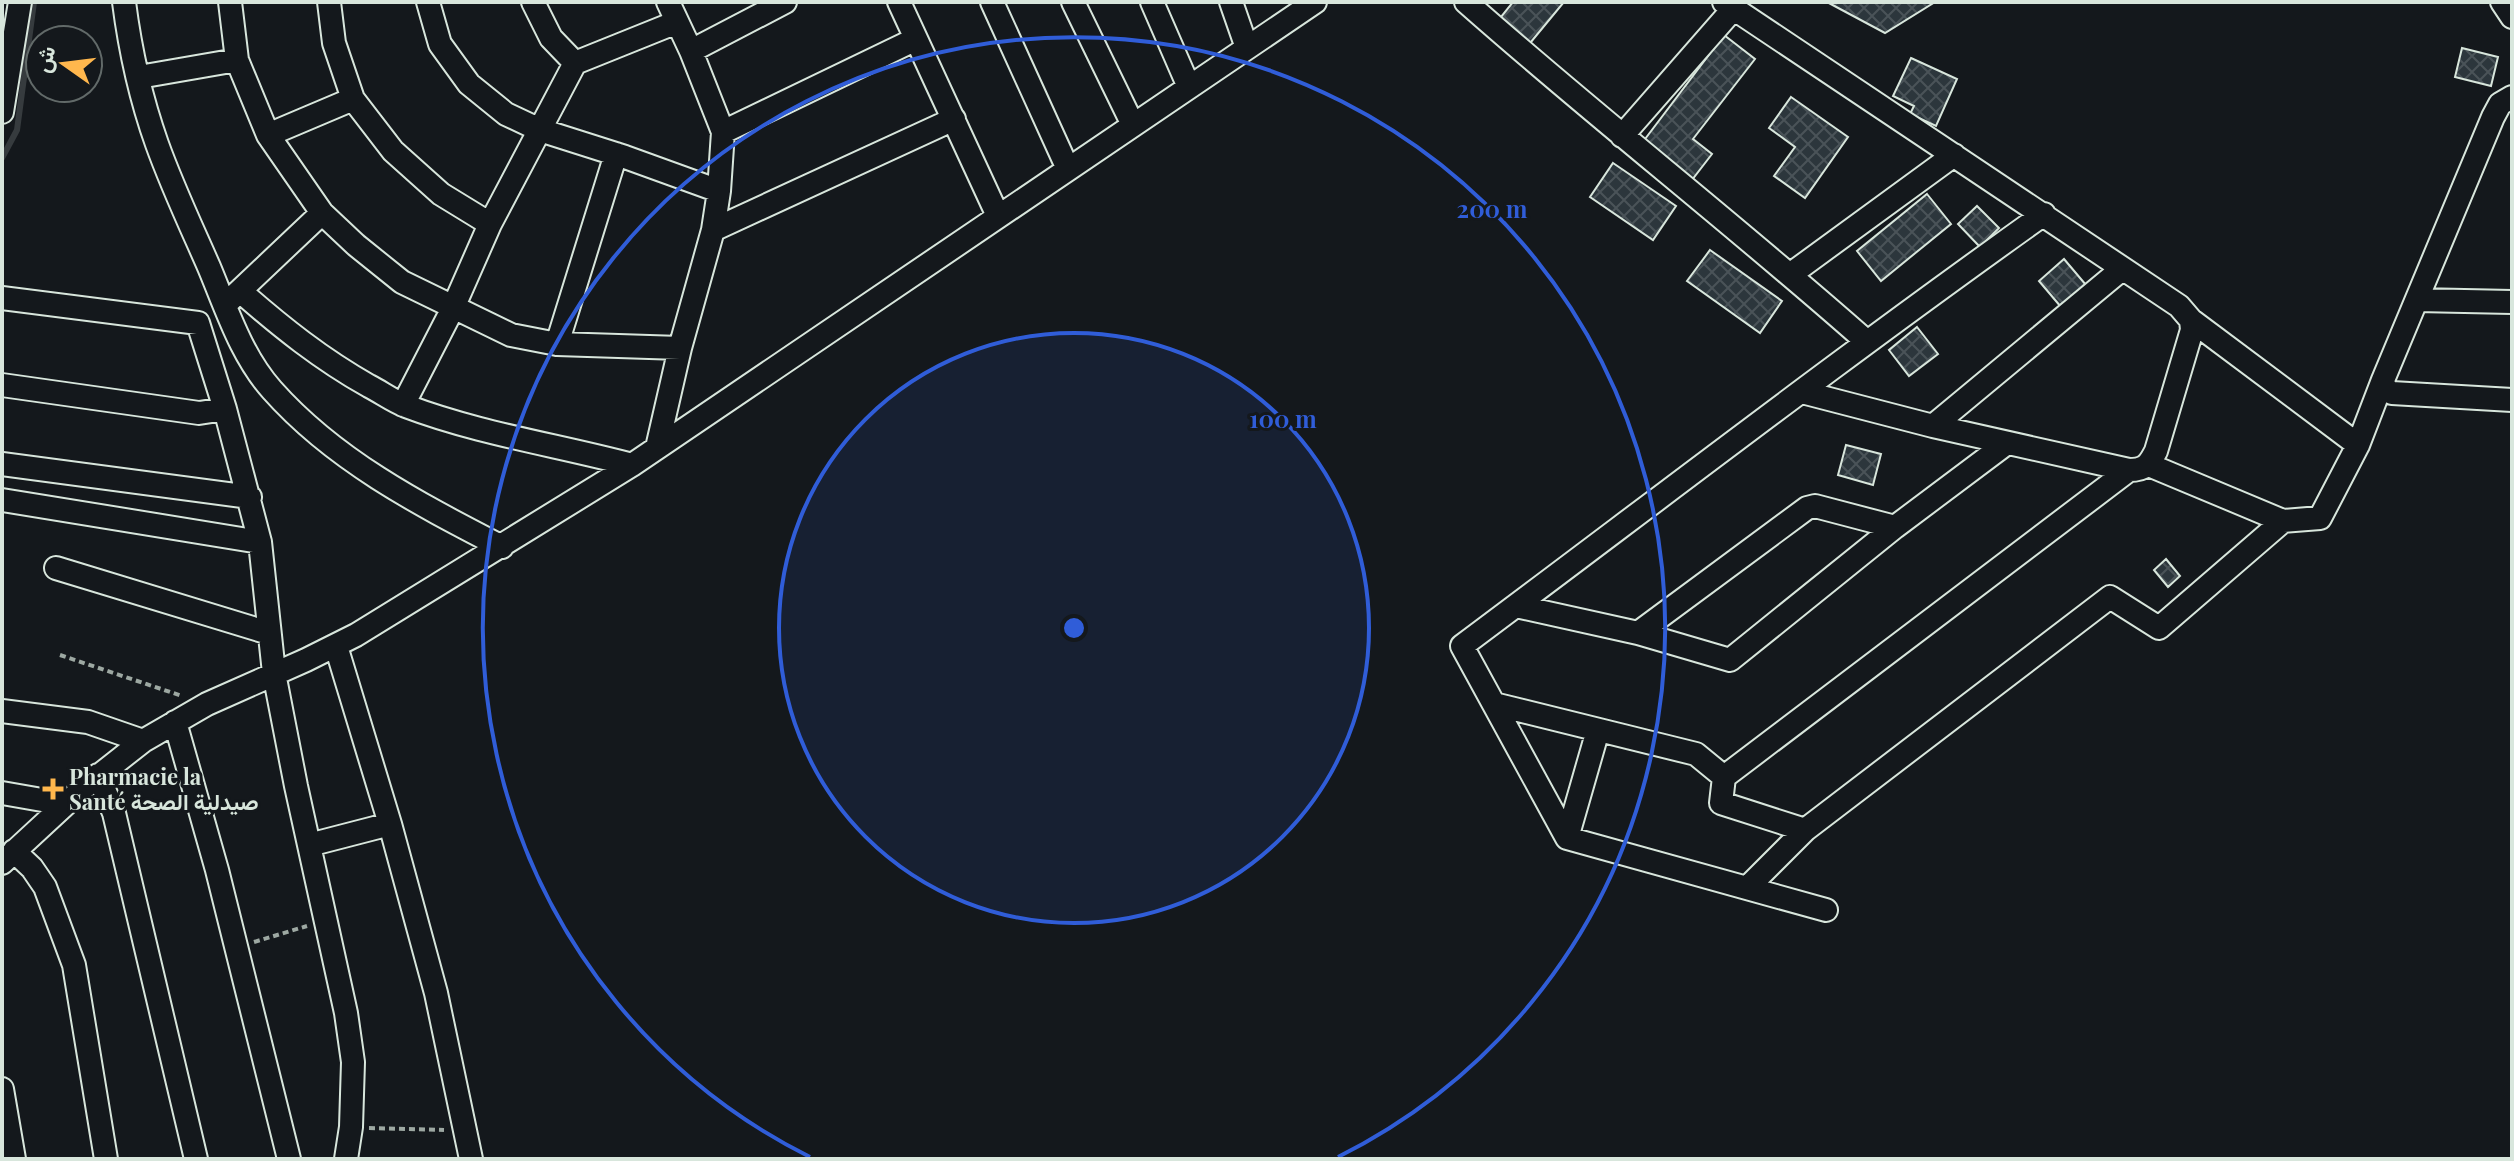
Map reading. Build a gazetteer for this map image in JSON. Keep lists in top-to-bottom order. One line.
{"places":{"health":["Pharmacie la Santé صيدلية الصحة"]},"north":"left","rings":["200 m","100 m"]}
